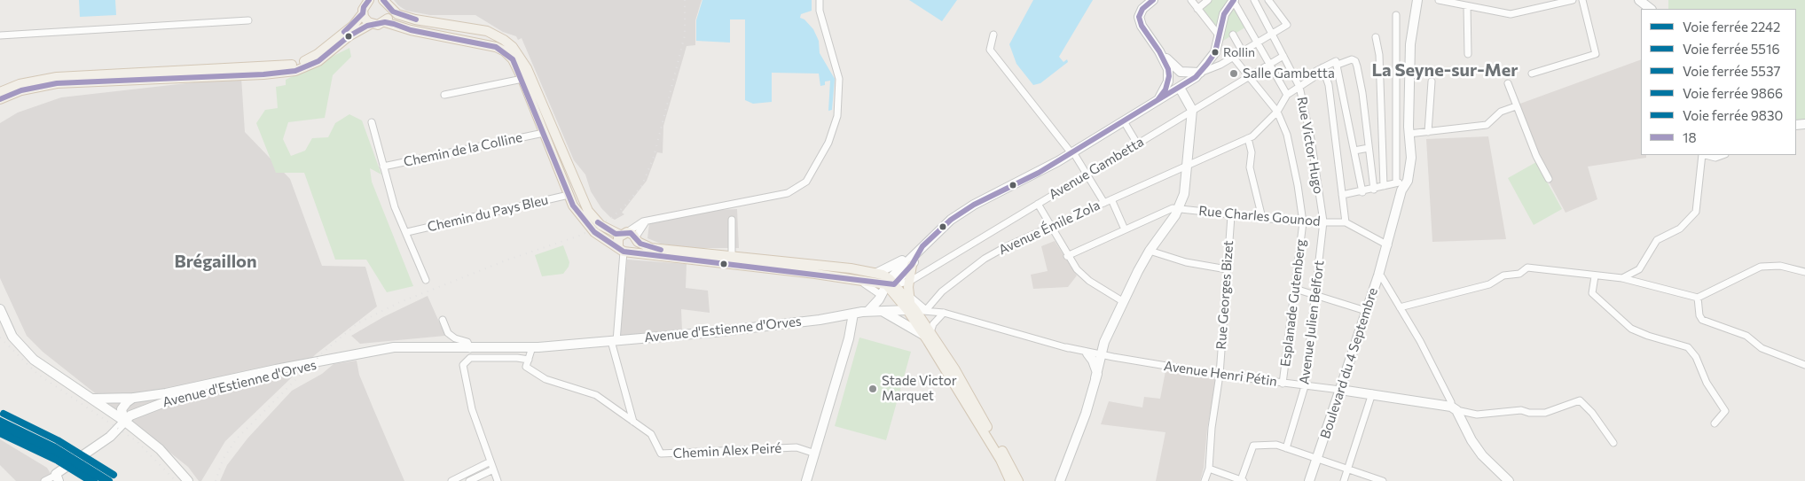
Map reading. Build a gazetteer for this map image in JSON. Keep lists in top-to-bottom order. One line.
{"streets":{"street":["Rue Victor Hugo","Chemin de la Colline","Avenue Gambetta","Chemin du Pays Bleu","Rue Charles Gounod","Avenue Émile Zola","Rue Georges Bizet","Esplanade Gutenberg","Avenue Julien Belfort","Avenue d'Estienne d'Orves","Boulevard du 4 Septembre","Avenue Henri Pétin","Chemin Alex Peiré"]},"crossings":[["Rue Victor Hugo","Avenue Gambetta"],["Rue Victor Hugo","Rue Charles Gounod"],["Rue Victor Hugo","Avenue Julien Belfort"],["Avenue Gambetta","Esplanade Gutenberg"],["Rue Charles Gounod","Rue Georges Bizet"],["Rue Charles Gounod","Esplanade Gutenberg"],["Rue Charles Gounod","Avenue Julien Belfort"],["Rue Charles Gounod","Boulevard du 4 Septembre"],["Avenue Émile Zola","Esplanade Gutenberg"],["Avenue Émile Zola","Avenue Henri Pétin"],["Rue Georges Bizet","Avenue Henri Pétin"],["Esplanade Gutenberg","Avenue Henri Pétin"],["Avenue Julien Belfort","Avenue Henri Pétin"],["Avenue d'Estienne d'Orves","Avenue Henri Pétin"],["Boulevard du 4 Septembre","Avenue Henri Pétin"]],"districts":["La Seyne-sur-Mer","Brégaillon"],"places":["Rollin","Salle Gambetta","Stade Victor Marquet"],"lines":["transit line 18","rail line 9866","rail line 2242","rail line 5537","rail line 5516","rail line 9830"],"legend":["Voie ferrée 2242","Voie ferrée 5516","Voie ferrée 5537","Voie ferrée 9866","Voie ferrée 9830","18"]}
